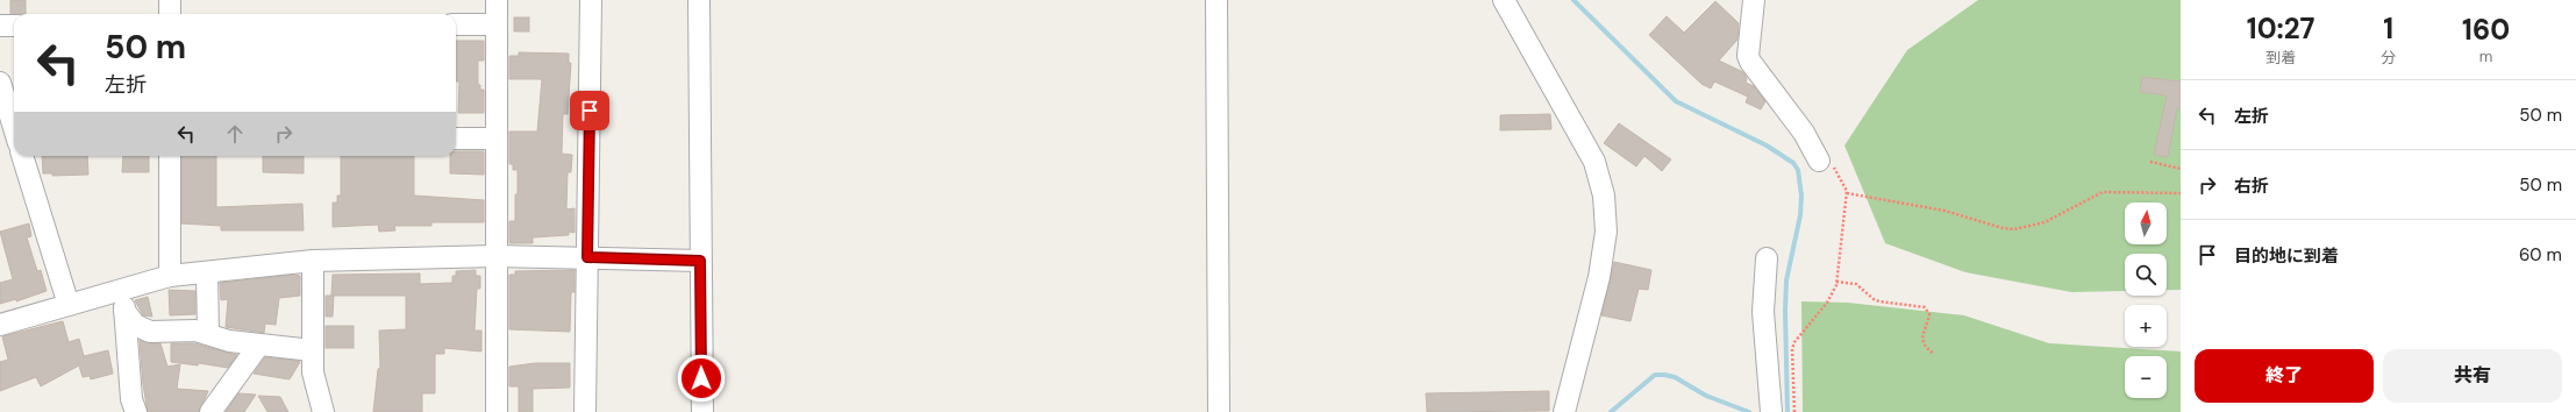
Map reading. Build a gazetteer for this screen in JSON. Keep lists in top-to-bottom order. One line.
{"north":"top","page":{"eta":["10:27","到着","1","分","160","m"],"turn":["50 m","左折"],"list":[{"name":"左折","value":"50 m"},{"name":"右折","value":"50 m"},{"name":"目的地に到着","value":"60 m"}],"map_buttons":["+","−"],"buttons":["終了","共有"]}}
